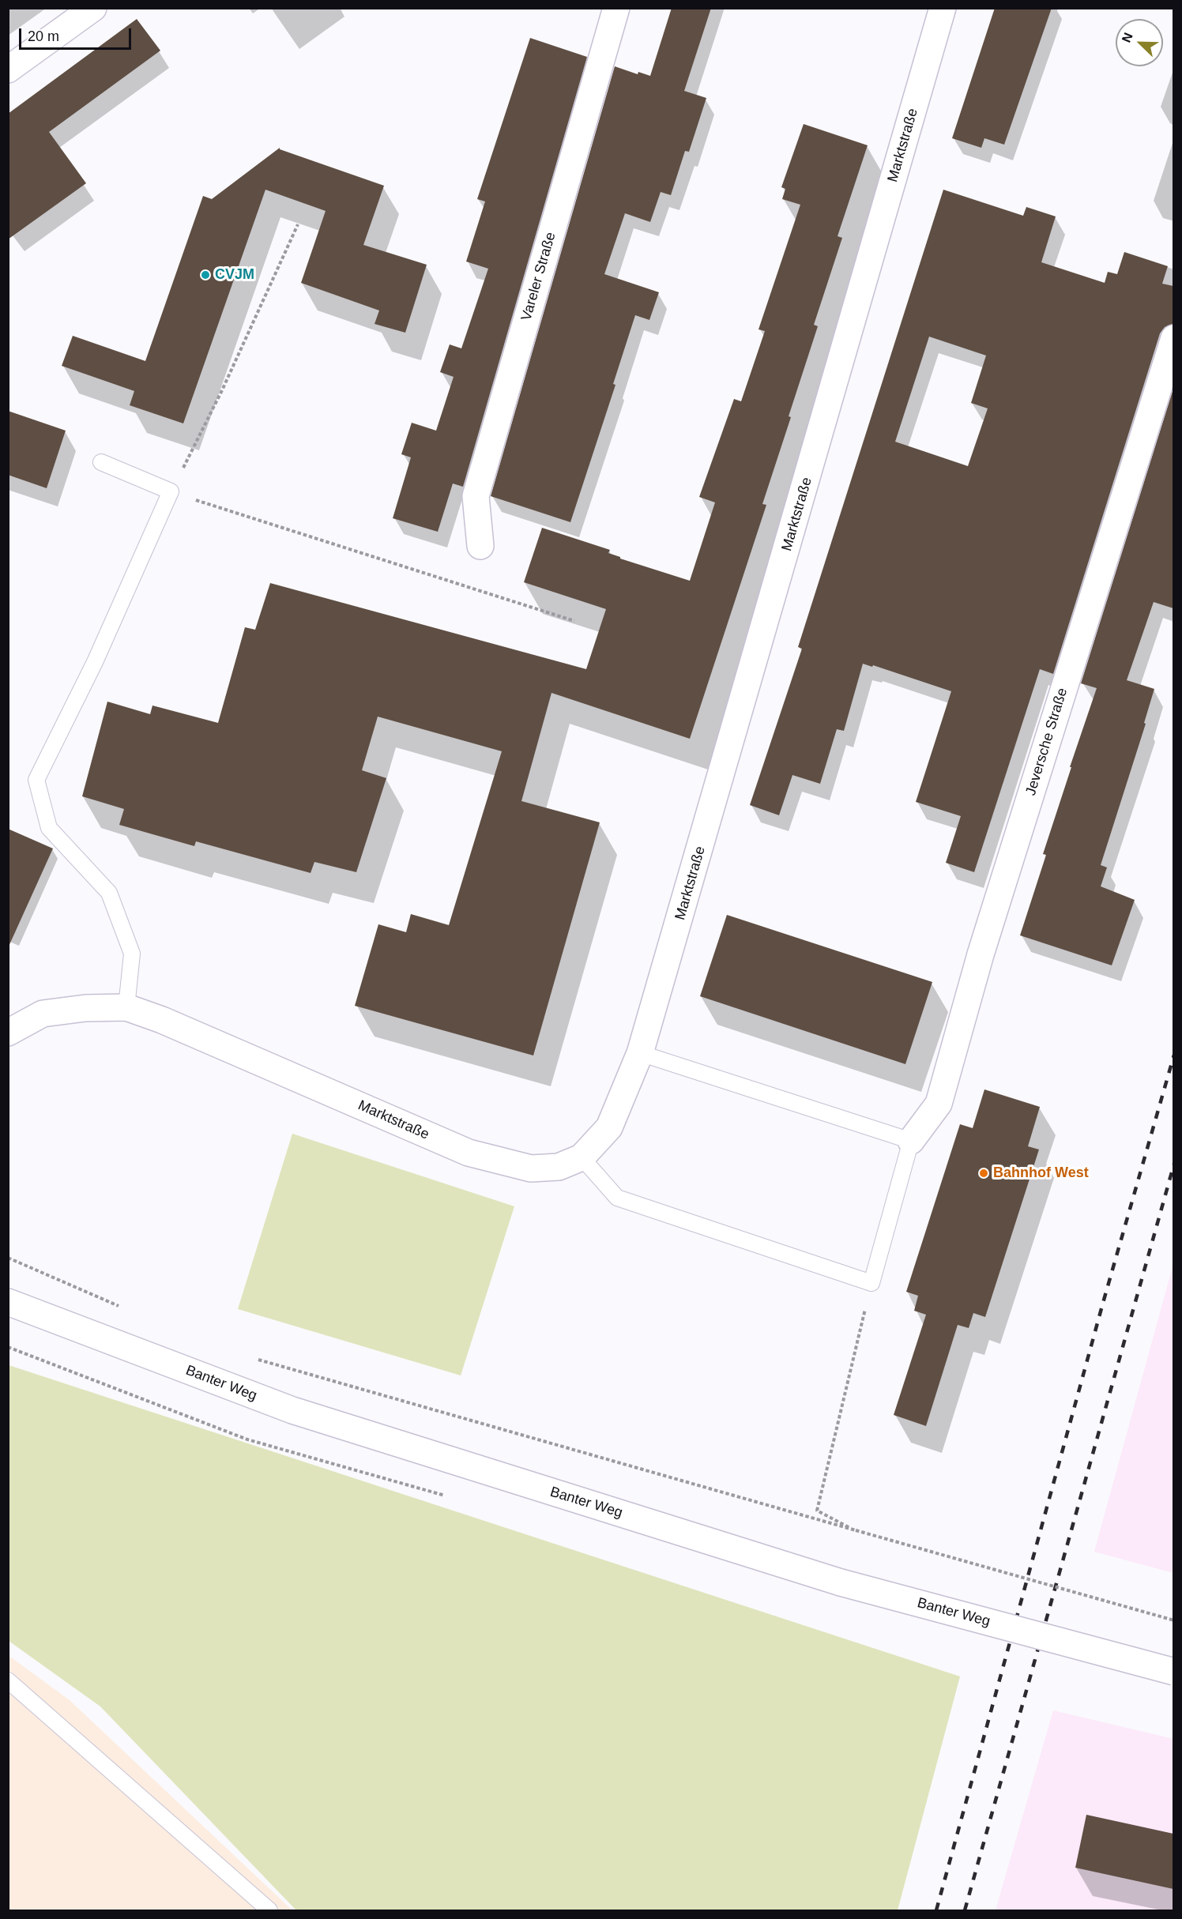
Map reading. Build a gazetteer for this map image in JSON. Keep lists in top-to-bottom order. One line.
{"streets":{"street":["Marktstraße","Vareler Straße","Jeversche Straße","Banter Weg"]},"places":["CVJM","Bahnhof West"],"scale_bar":"20 m","north":"top left"}
